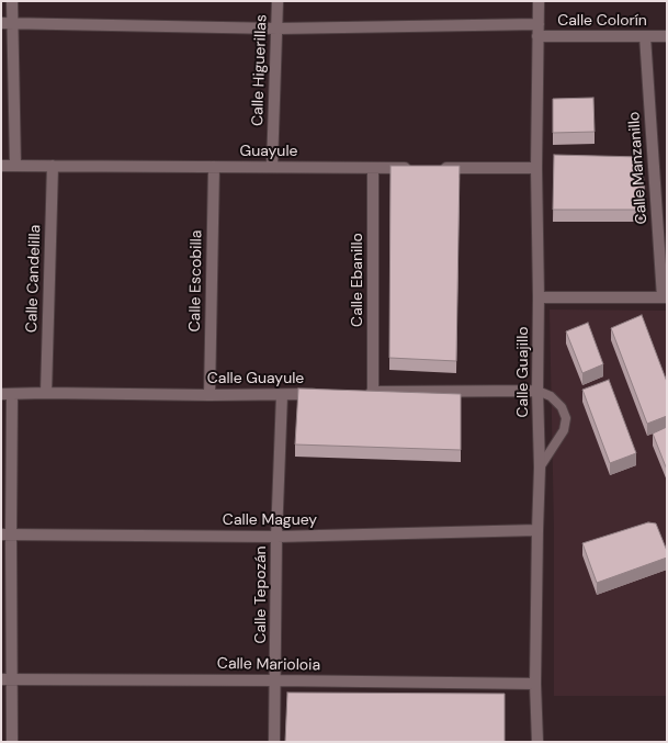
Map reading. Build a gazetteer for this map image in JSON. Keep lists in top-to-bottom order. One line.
{"streets":{"street":["Calle Colorín","Calle Higuerillas","Guayule","Calle Manzanillo","Calle Candelilla","Calle Ebanillo","Calle Escobilla","Calle Guajillo","Calle Guayule","Calle Maguey","Calle Tepozán","Calle Marioloia"]},"crossings":[["Calle Colorín","Calle Higuerillas"],["Calle Colorín","Calle Manzanillo"],["Calle Colorín","Calle Guajillo"],["Calle Higuerillas","Guayule"],["Guayule","Calle Candelilla"],["Guayule","Calle Ebanillo"],["Guayule","Calle Escobilla"],["Calle Candelilla","Calle Guayule"],["Calle Ebanillo","Calle Guajillo"],["Calle Escobilla","Calle Guayule"],["Calle Guajillo","Calle Maguey"],["Calle Guajillo","Calle Marioloia"],["Calle Guayule","Calle Tepozán"],["Calle Maguey","Calle Tepozán"],["Calle Tepozán","Calle Marioloia"]]}
